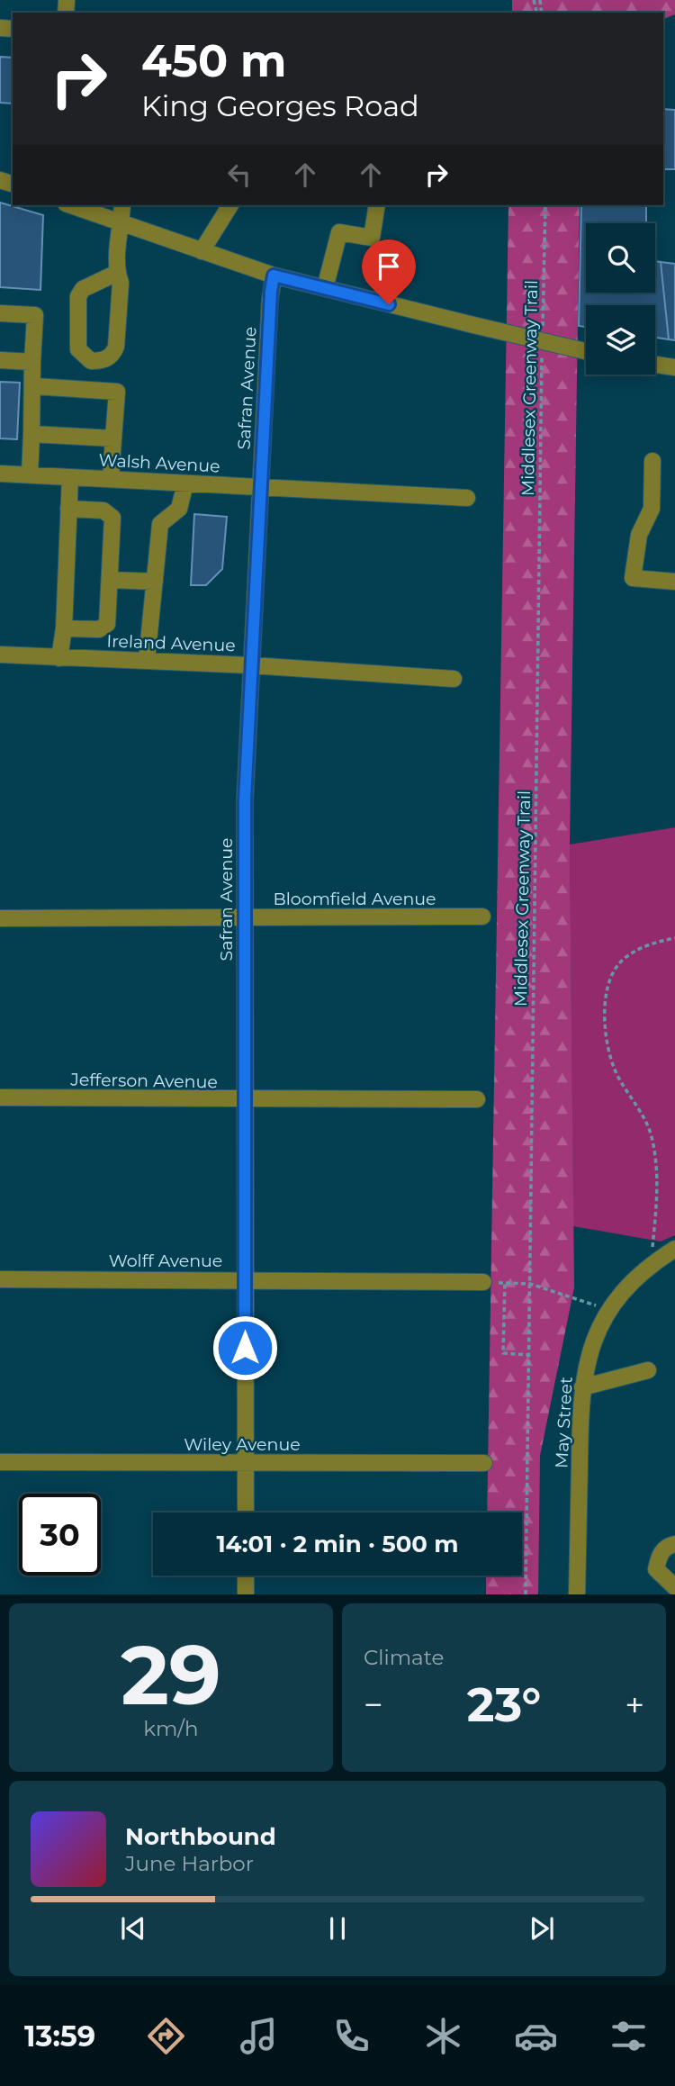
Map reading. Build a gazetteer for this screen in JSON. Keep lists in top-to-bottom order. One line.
{"streets":{"street":["Safran Avenue","Walsh Avenue","Ireland Avenue","Bloomfield Avenue","Jefferson Avenue","Wolff Avenue","May Street","Wiley Avenue"],"path":["Middlesex Greenway Trail"]},"crossings":[["Safran Avenue","Walsh Avenue"],["Safran Avenue","Ireland Avenue"],["Safran Avenue","Bloomfield Avenue"],["Safran Avenue","Jefferson Avenue"],["Safran Avenue","Wolff Avenue"],["Safran Avenue","Wiley Avenue"]],"page":{"turn":["450 m","King Georges Road"],"limit":"30","trip":"14:01 · 2 min · 500 m","tile":[["29","km/h"],"Climate"],"heat":["−","23°","+"],"song":["Northbound","June Harbor"],"tabs":"13:59"}}
